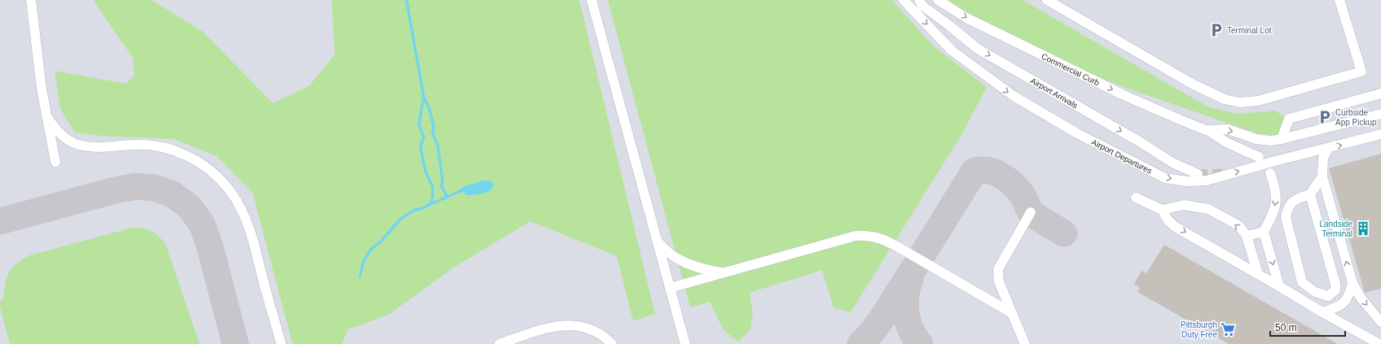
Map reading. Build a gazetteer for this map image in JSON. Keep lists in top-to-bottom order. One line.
{"streets":{"street":["Commercial Curb","Airport Arrivals","Airport Departures"]},"one_way":["Commercial Curb","Airport Arrivals"],"places":{"parking":["Terminal Lot","Curbside App Pickup"],"building":["Landside Terminal"],"supermarket":["Pittsburgh Duty Free"]},"scale_bar":"50 m"}
